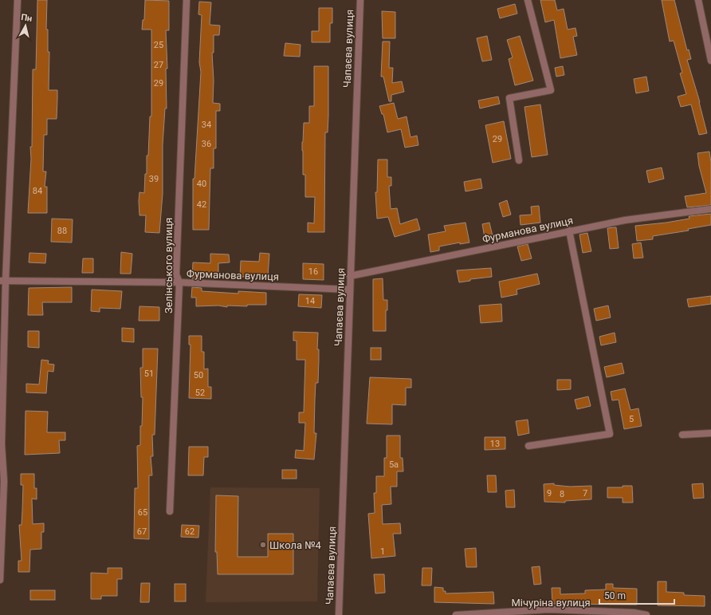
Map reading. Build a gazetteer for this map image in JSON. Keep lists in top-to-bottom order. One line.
{"streets":{"street":["Чапаєва вулиця","Фурманова вулиця","Зелінського вулиця","Мічуріна вулиця"]},"crossings":[["Чапаєва вулиця","Фурманова вулиця"],["Фурманова вулиця","Зелінського вулиця"]],"places":["Школа №4"],"house_numbers":["25","27","29","34","29","36","39","40","84","42","88","16","14","51","50","52","5","13","5а","9","7","8","65","67","62","1"],"scale_bar":"50 m","north":"top"}
